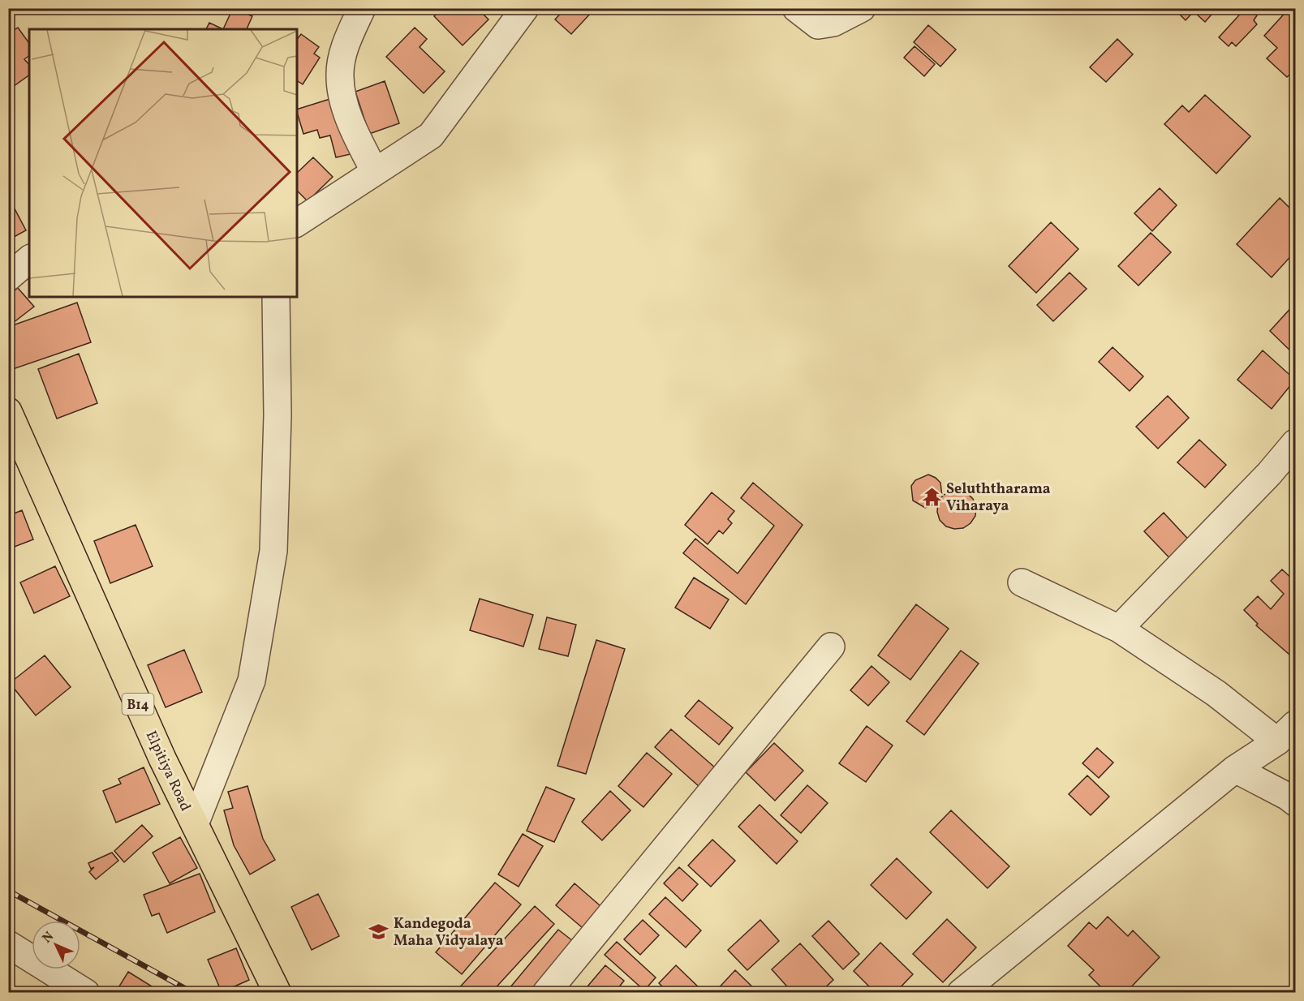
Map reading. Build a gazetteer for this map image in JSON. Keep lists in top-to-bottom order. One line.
{"streets":{"main road":["B14","Elpitiya Road"]},"places":{"temple":["Seluththarama Viharaya"],"school or university":["Kandegoda Maha Vidyalaya"]},"north":"top left"}
